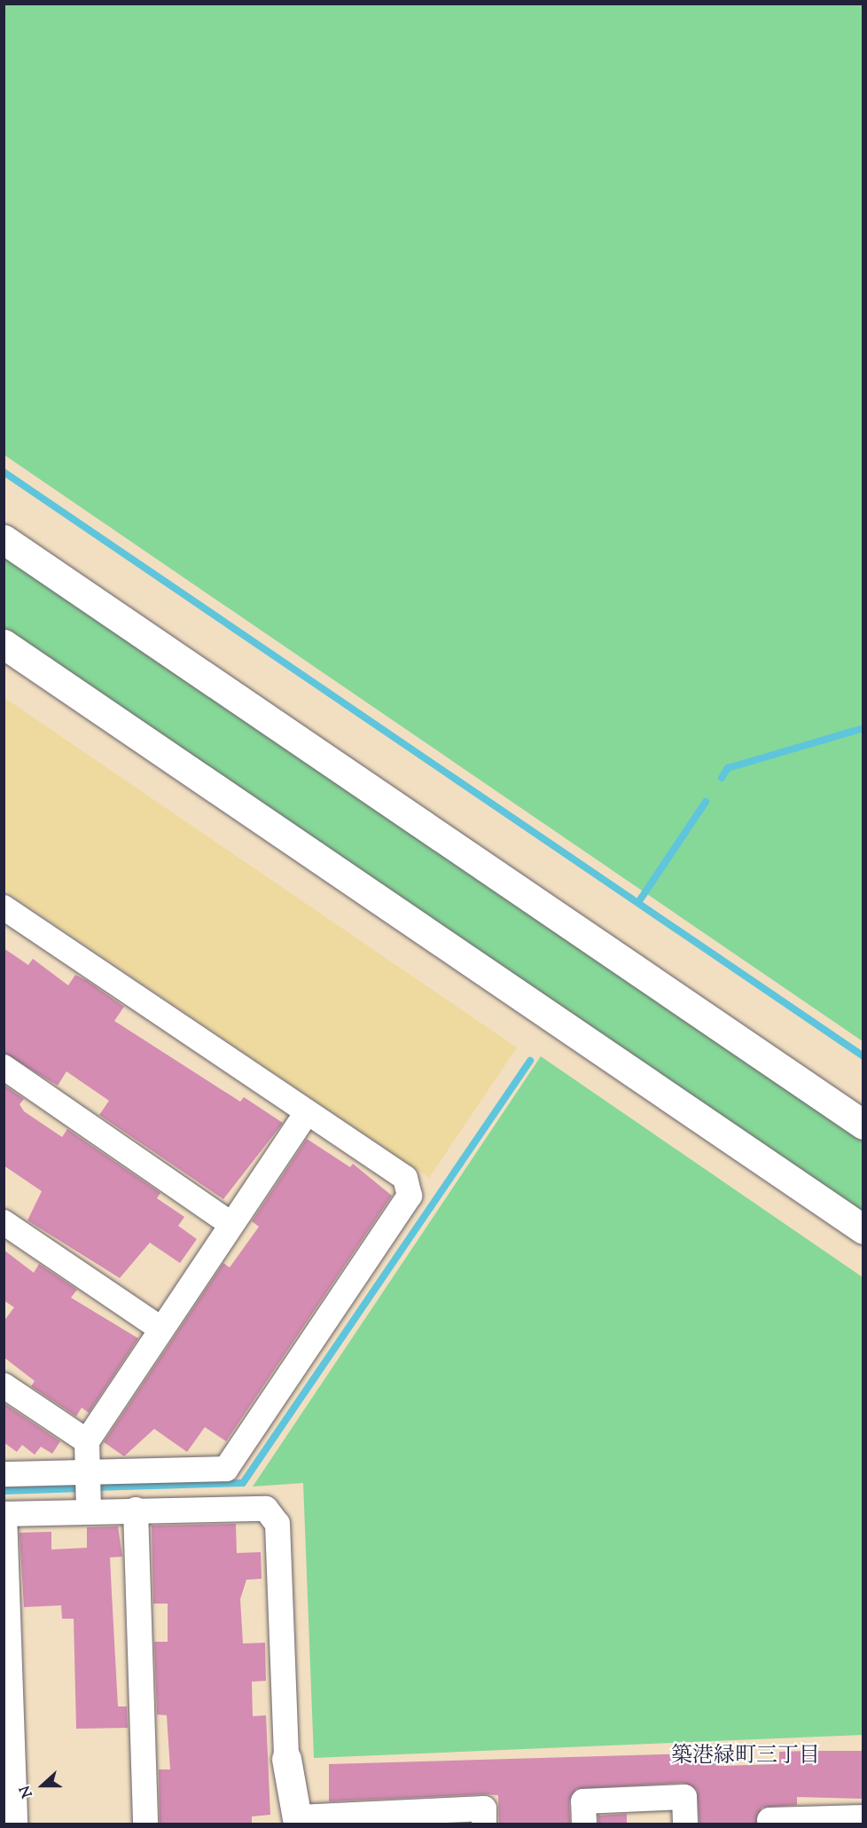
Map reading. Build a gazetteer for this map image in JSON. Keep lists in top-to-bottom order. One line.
{"districts":["築港緑町三丁目"],"north":"left"}
